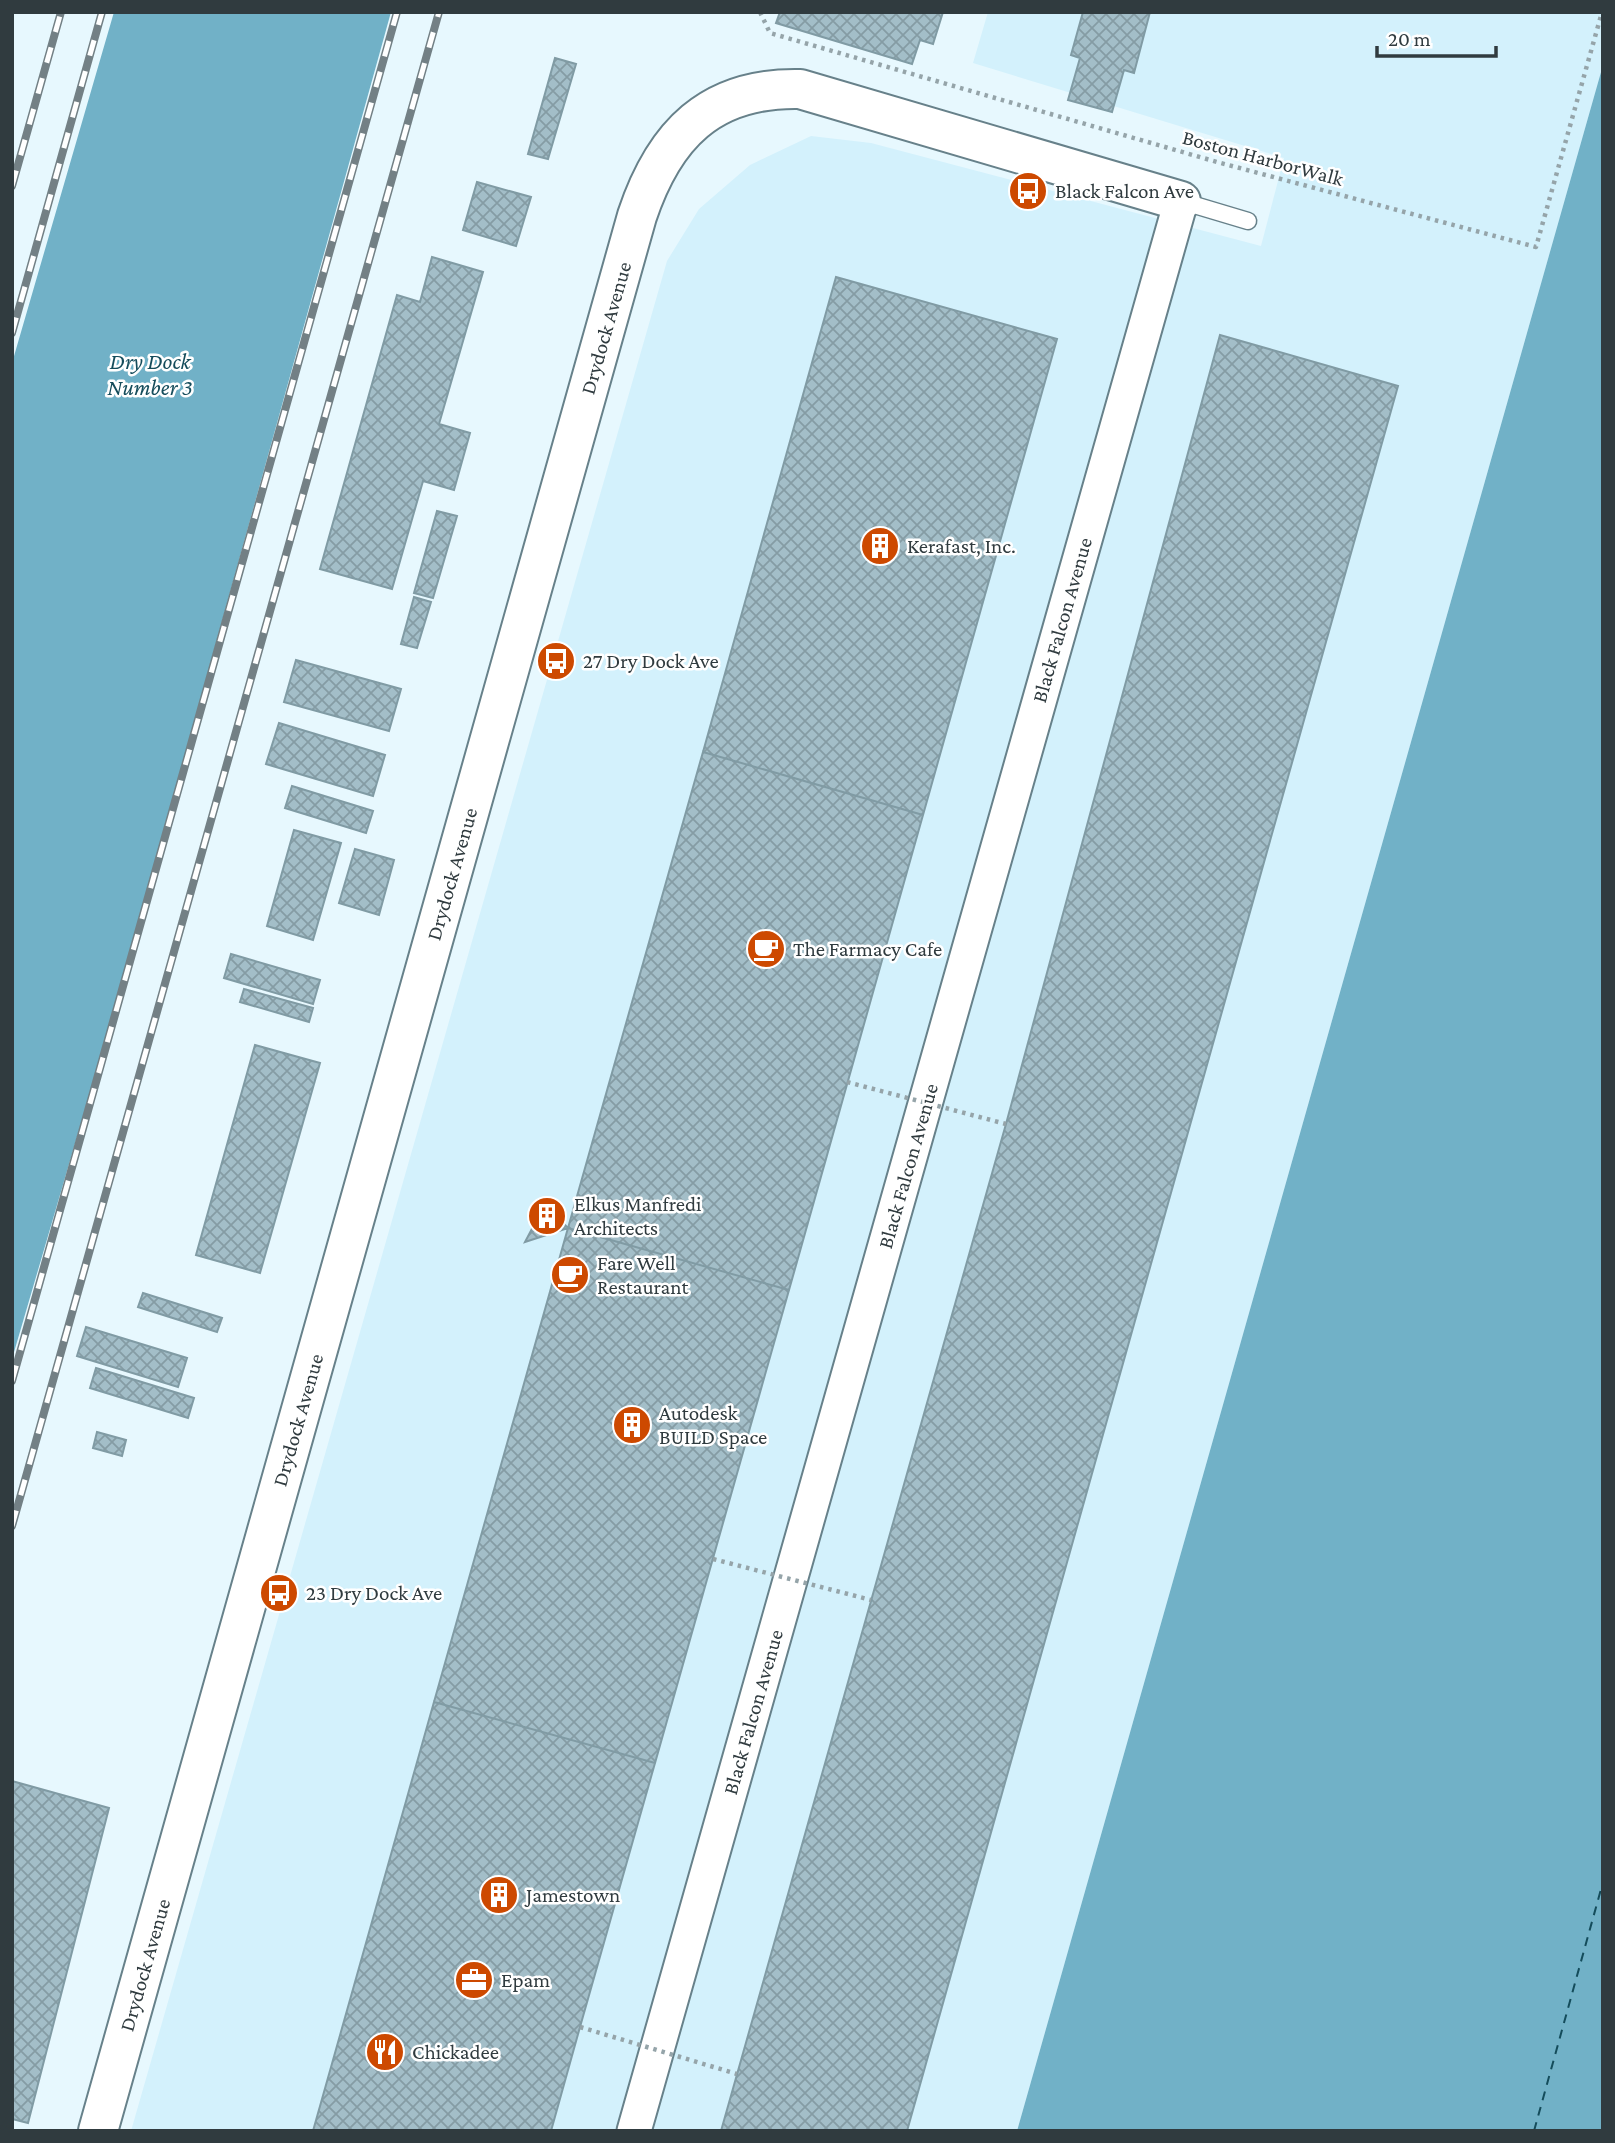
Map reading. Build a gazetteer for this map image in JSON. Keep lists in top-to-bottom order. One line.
{"streets":{"street":["Drydock Avenue","Black Falcon Avenue"],"path":["Boston HarborWalk"]},"crossings":[["Drydock Avenue","Black Falcon Avenue"]],"water":["Dry Dock Number 3"],"places":{"bus stop":["Black Falcon Ave","27 Dry Dock Ave","23 Dry Dock Ave"],"building":["Kerafast, Inc.","Elkus Manfredi Architects","Autodesk BUILD Space","Jamestown"],"cafe":["The Farmacy Cafe","Fare Well Restaurant"],"office":["Epam"],"restaurant":["Chickadee"]},"scale_bar":"20 m"}
